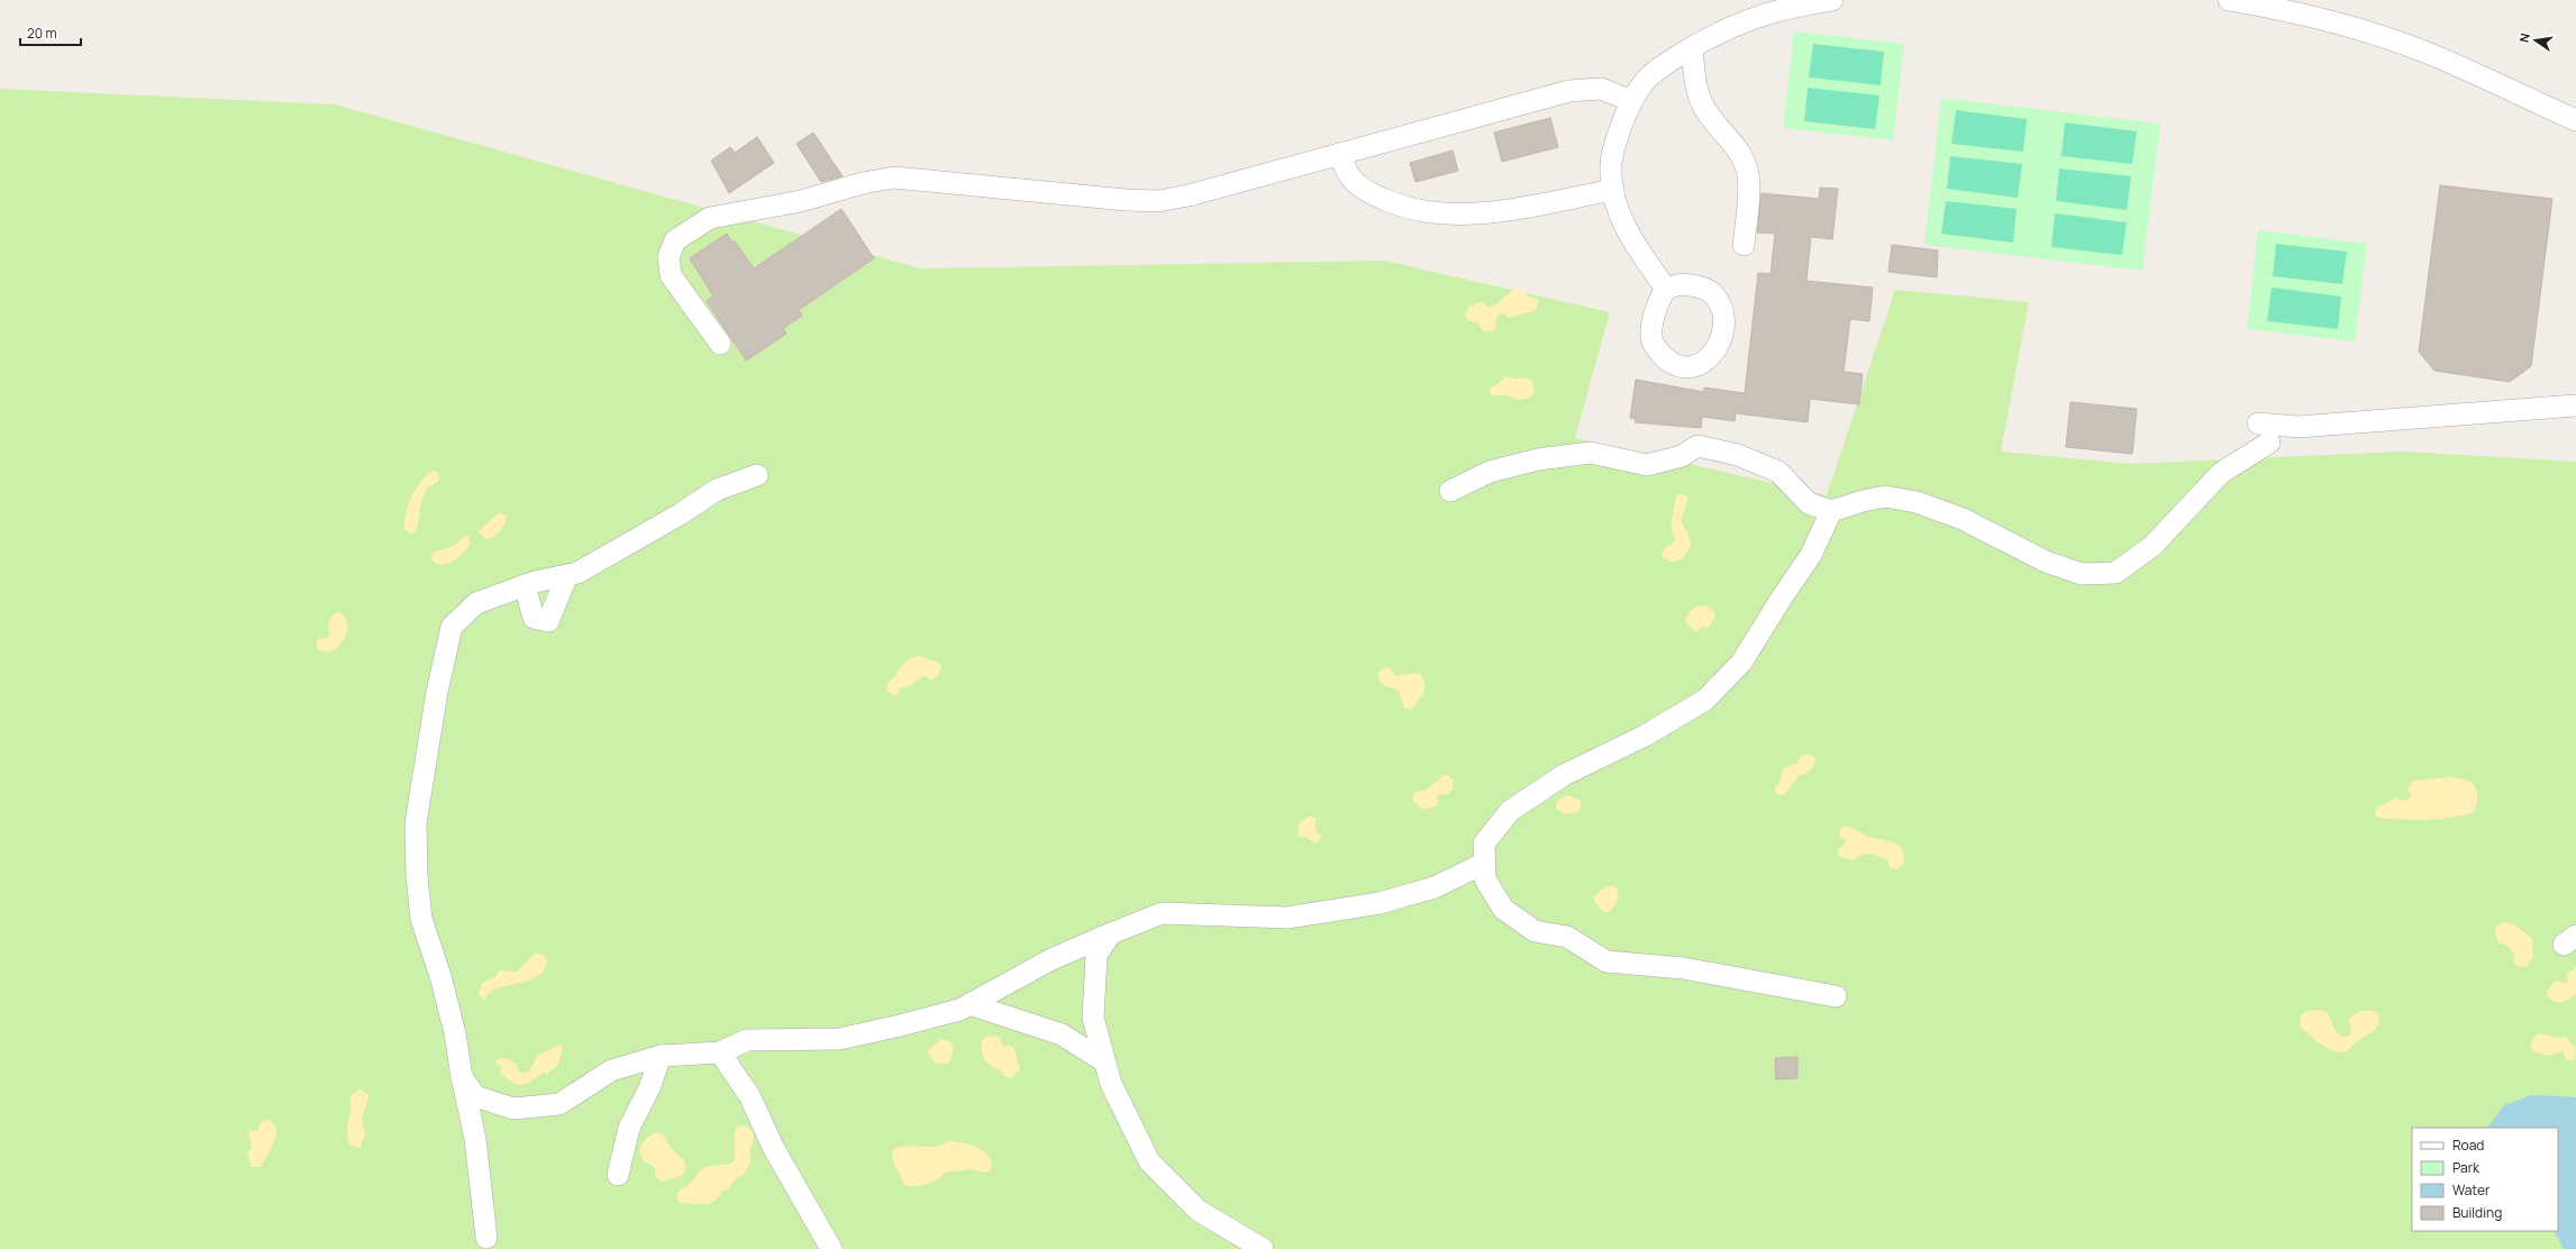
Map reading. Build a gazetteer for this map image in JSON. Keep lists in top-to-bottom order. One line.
{"legend":["Road","Park","Water","Building"],"scale_bar":"20 m","north":"left"}
